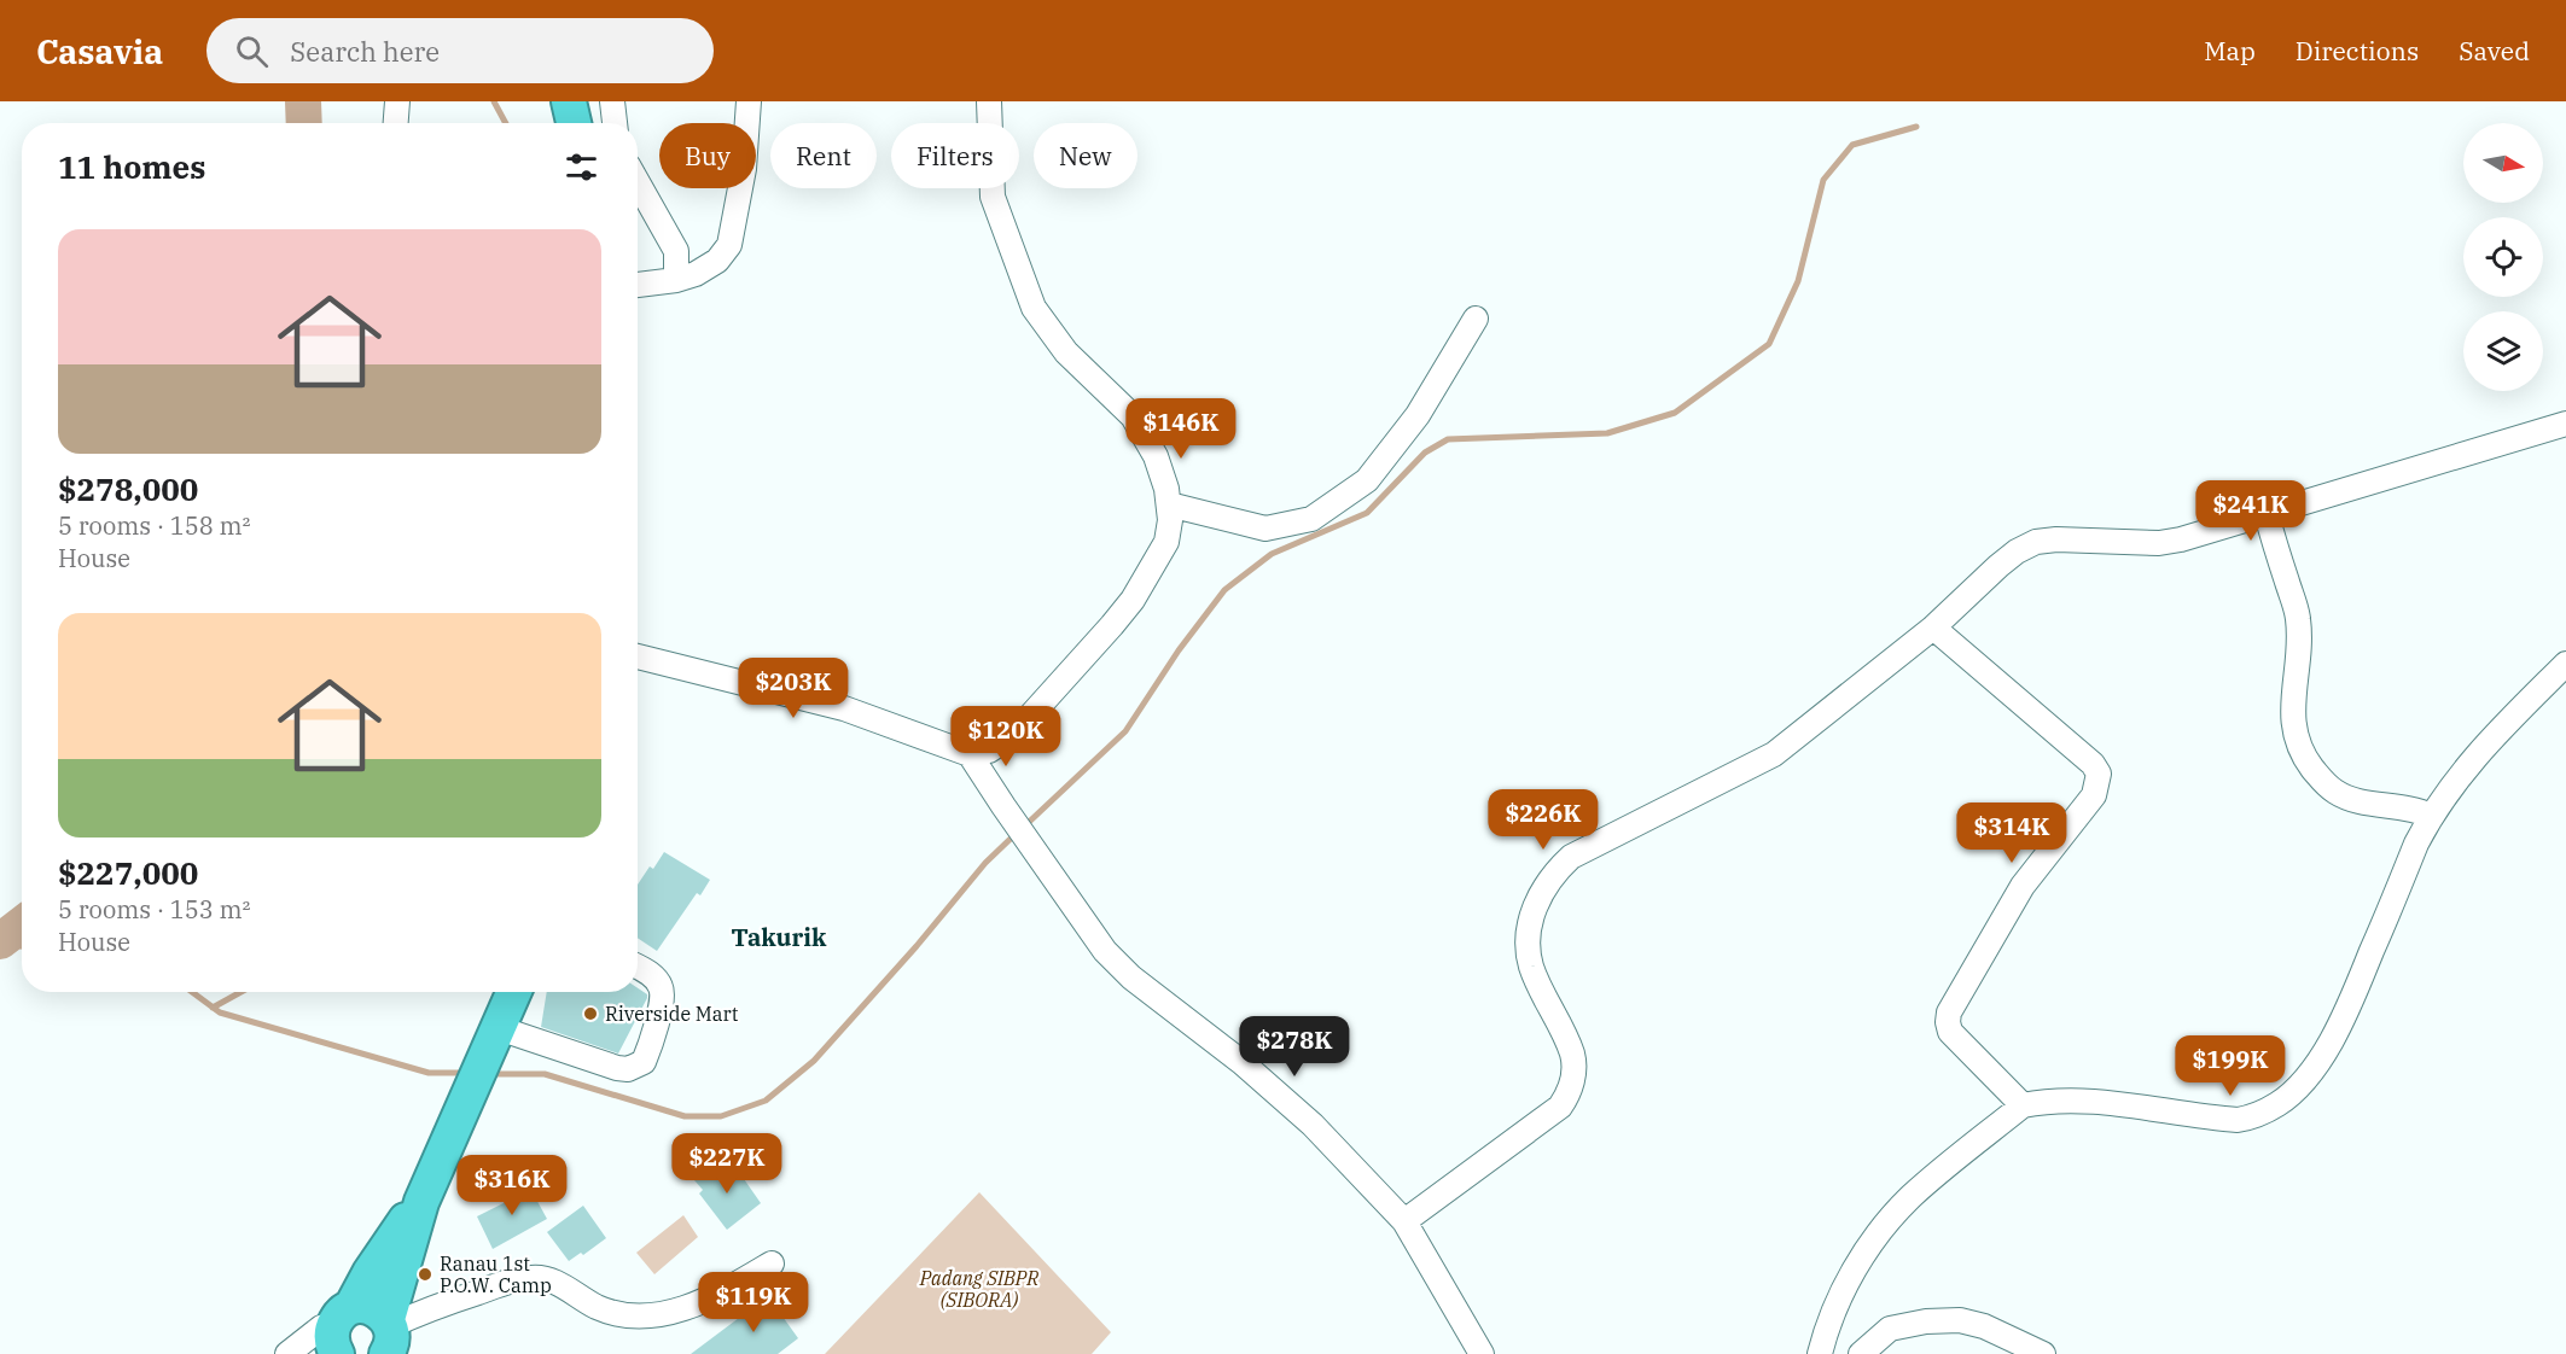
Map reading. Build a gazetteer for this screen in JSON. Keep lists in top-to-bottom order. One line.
{"districts":["Takurik"],"parks":["Padang SIBPR (SIBORA)"],"places":["Riverside Mart","Ranau 1st P.O.W. Camp"],"north":"right","page":{"header":"Casavia","search":"Search here","nav":["Map","Directions","Saved"],"chip":["Buy","Rent","Filters","New"],"heading":"11 homes","list":[{"name":"$278,000","note":"5 rooms · 158 m² · House"},{"name":"$227,000","note":"5 rooms · 153 m² · House"}],"price":["$146K","$241K","$203K","$120K","$226K","$314K","$278K","$199K","$227K","$316K","$119K"]}}
